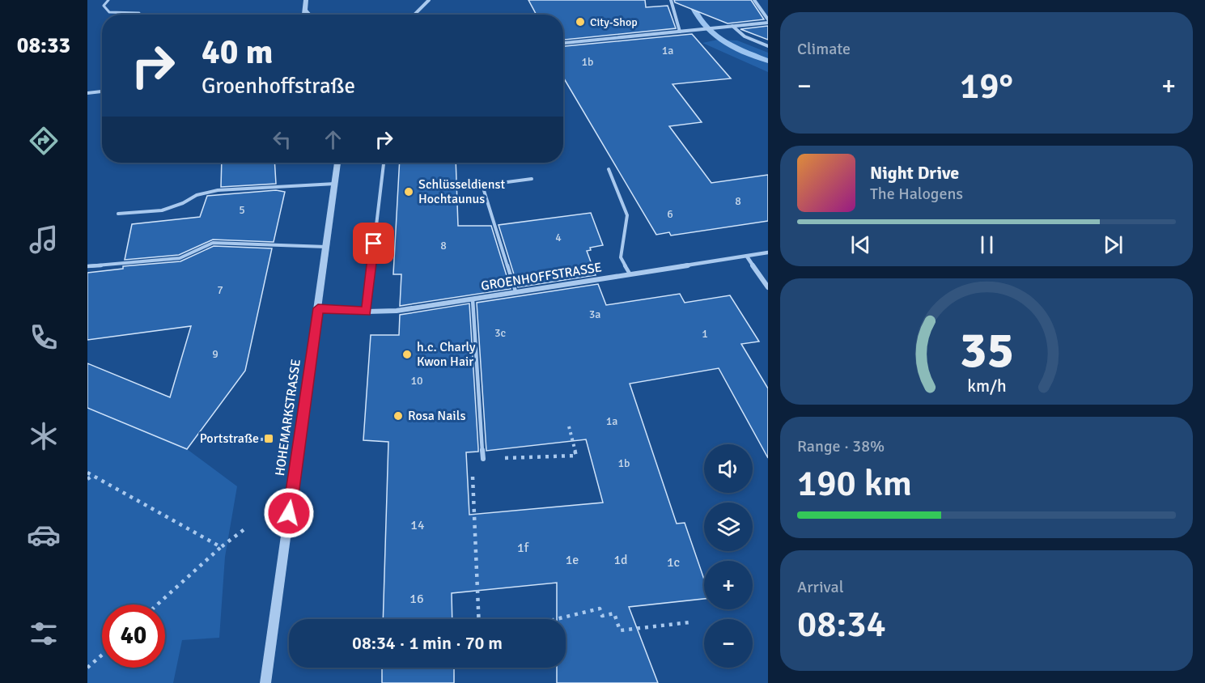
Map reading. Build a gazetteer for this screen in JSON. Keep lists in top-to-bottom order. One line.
{"streets":{"street":["GROENHOFFSTRASSE","HOHEMARKSTRASSE"]},"crossings":[["GROENHOFFSTRASSE","HOHEMARKSTRASSE"]],"places":{"other":["City-Shop","Schlüsseldienst Hochtaunus","h.c. Charly Kwon Hair","Rosa Nails"],"transit":["Portstraße"]},"house_numbers":["1a","1b","8","5","6","4","8","7","3a","3c","1","9","10","1a","1b","14","1f","1e","1d","1c","16"],"page":{"tabs":"08:33","tile":["Climate",["Range · 38%","190 km"],["Arrival","08:34"]],"turn":["40 m","Groenhoffstraße"],"heat":["−","19°","+"],"song":["Night Drive","The Halogens"],"map_buttons":["+","−"],"limit":"40","trip":"08:34 · 1 min · 70 m","gauge":["35","km/h"]}}
